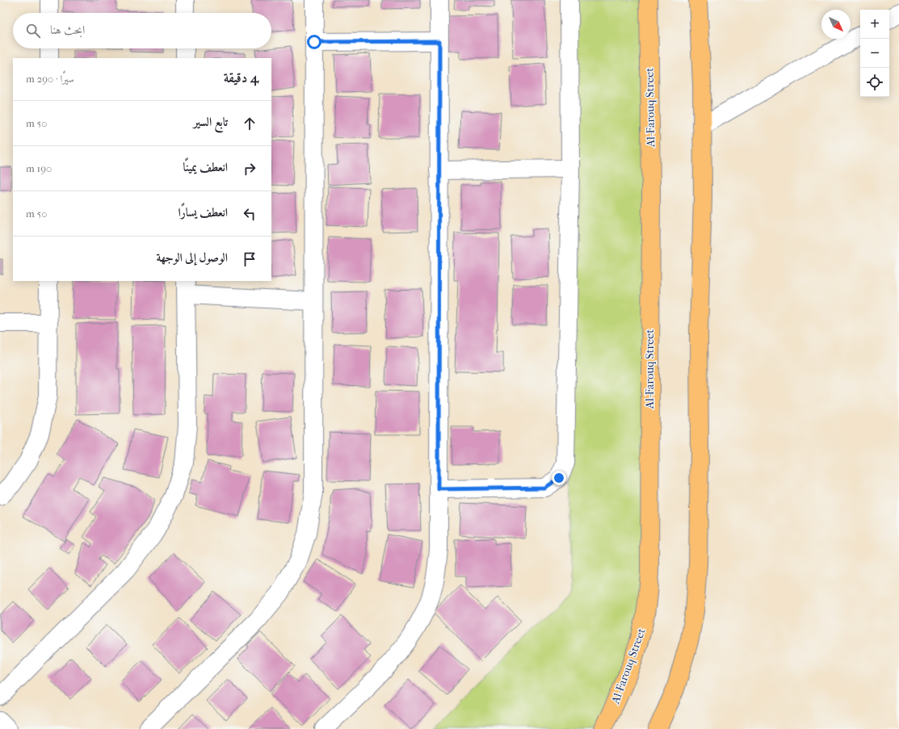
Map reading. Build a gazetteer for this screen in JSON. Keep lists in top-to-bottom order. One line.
{"streets":{"main road":["Al-Farouq Street"]},"north":"bottom right","page":{"map_buttons":["+","−"],"search":"ابحث هنا","heading":["4 دقيقة","سيرًا · 290 m"],"list":[["تابع السير","50 m"],["انعطف يمينًا","190 m"],["انعطف يسارًا","50 m"],"الوصول إلى الوجهة"]}}
